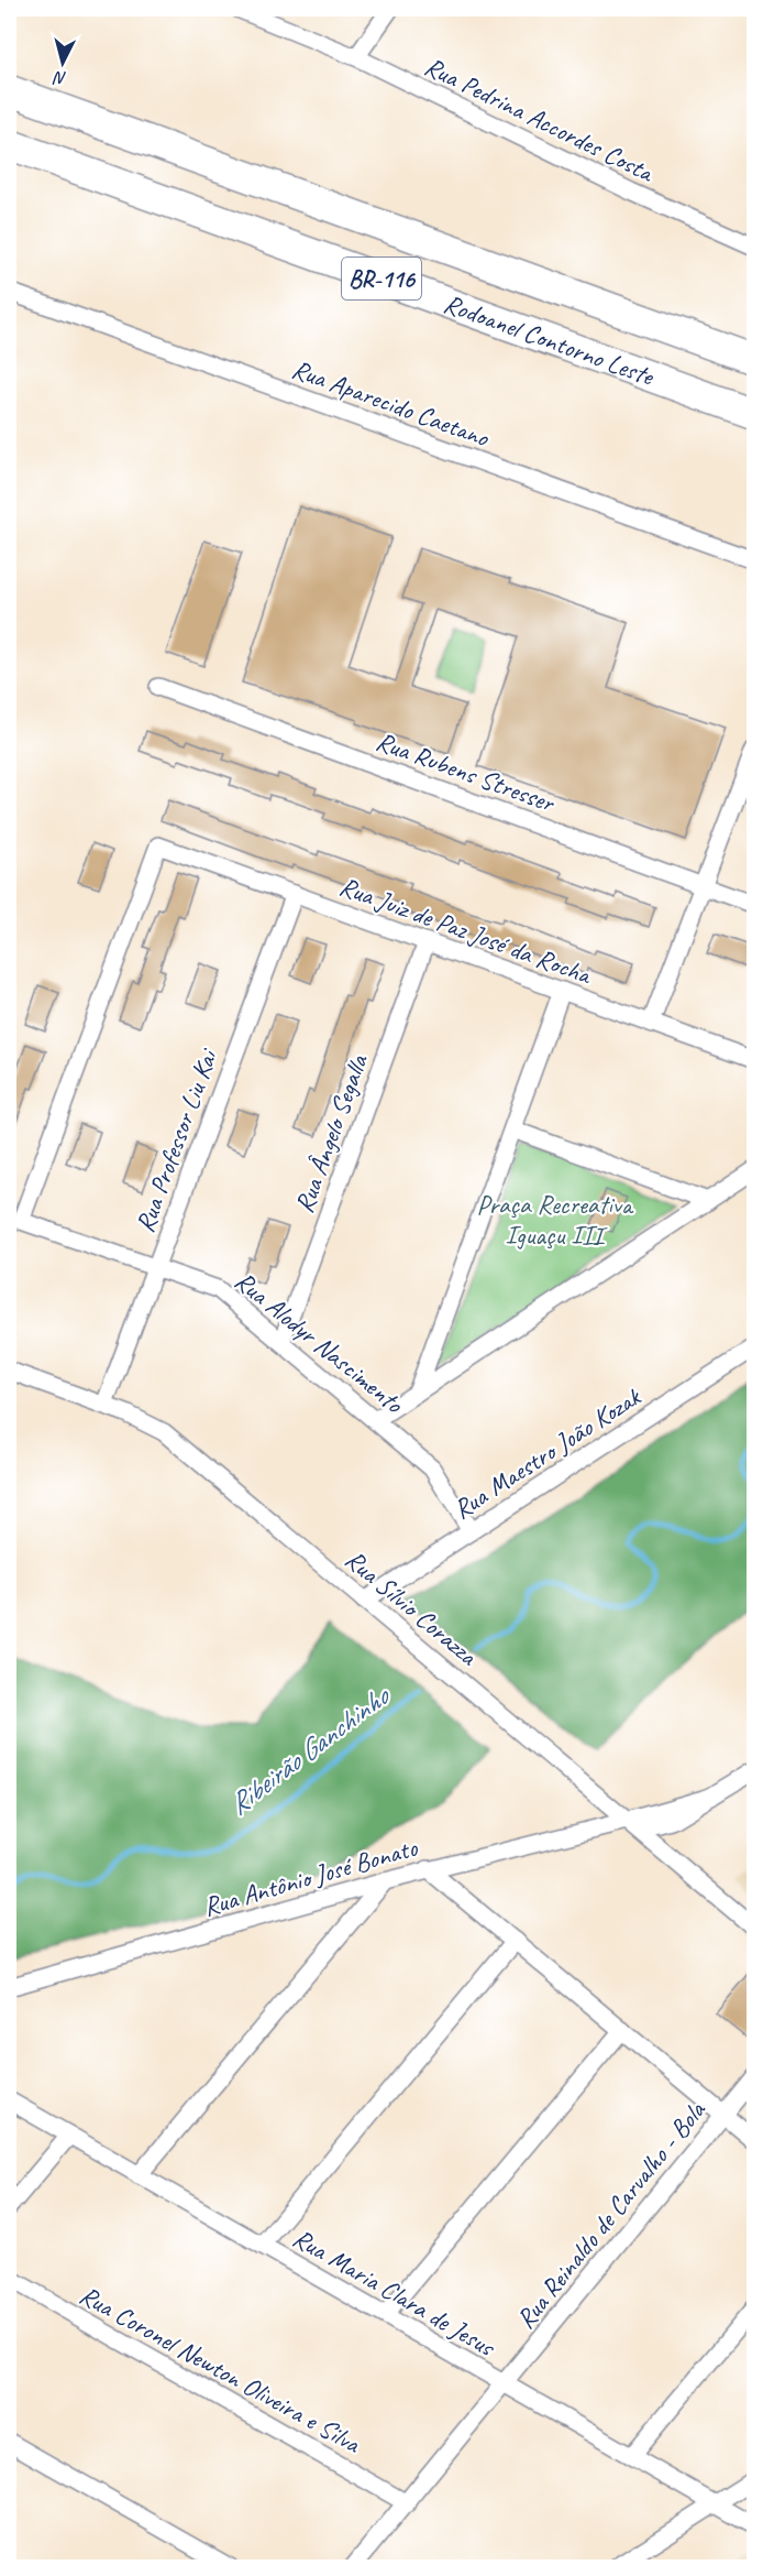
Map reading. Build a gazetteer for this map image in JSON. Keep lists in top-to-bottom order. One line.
{"streets":{"highway":["BR-116","Rodoanel Contorno Leste"],"street":["Rua Pedrina Accordes Costa","Rua Aparecido Caetano","Rua Rubens Stresser","Rua Juiz de Paz José da Rocha","Rua Ângelo Segalla","Rua Professor Liu Kai","Rua Alodyr Nascimento","Rua Maestro João Kozak","Rua Sílvio Corazza","Rua Antônio José Bonato","Rua Reinaldo de Carvalho - Bola","Rua Maria Clara de Jesus","Rua Coronel Newton Oliveira e Silva"]},"crossings":[["Rua Juiz de Paz José da Rocha","Rua Ângelo Segalla"],["Rua Juiz de Paz José da Rocha","Rua Professor Liu Kai"],["Rua Juiz de Paz José da Rocha","Rua Alodyr Nascimento"],["Rua Ângelo Segalla","Rua Alodyr Nascimento"],["Rua Professor Liu Kai","Rua Alodyr Nascimento"],["Rua Professor Liu Kai","Rua Sílvio Corazza"],["Rua Alodyr Nascimento","Rua Maestro João Kozak"],["Rua Maestro João Kozak","Rua Sílvio Corazza"],["Rua Sílvio Corazza","Rua Antônio José Bonato"],["Rua Reinaldo de Carvalho - Bola","Rua Maria Clara de Jesus"],["Rua Reinaldo de Carvalho - Bola","Rua Coronel Newton Oliveira e Silva"]],"water":["Ribeirão Ganchinho"],"parks":["Praça Recreativa Iguaçu III"],"north":"bottom"}
